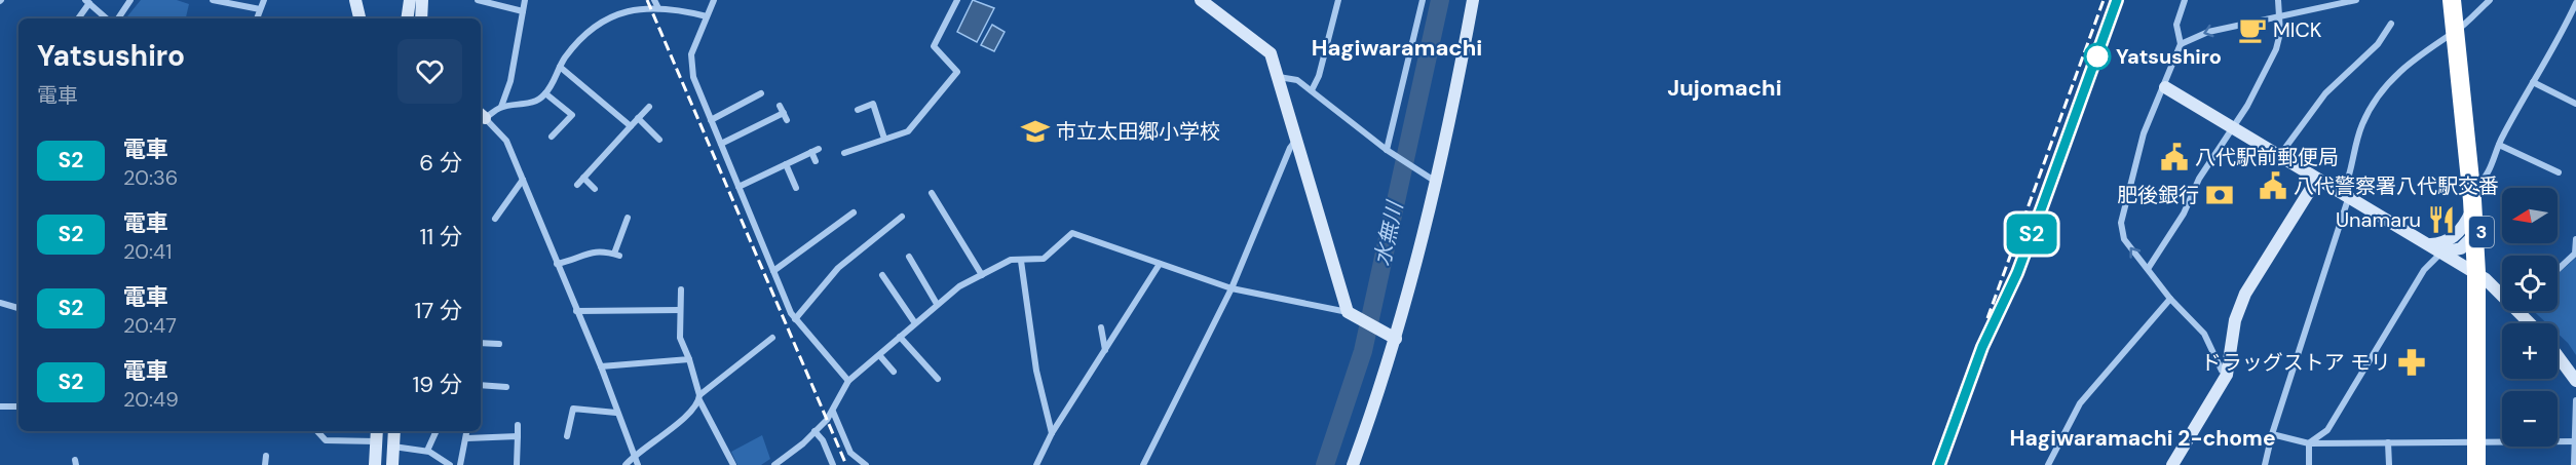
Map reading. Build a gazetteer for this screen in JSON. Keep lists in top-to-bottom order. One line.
{"streets":{"highway":["3"]},"districts":["Hagiwaramachi","Jujomachi","Hagiwaramachi 2-chome"],"water":["水無川"],"places":{"cafe":["MICK"],"other":["Yatsushiro"],"school or university":["市立太田郷小学校"],"public building":["八代駅前郵便局","八代警察署八代駅交番"],"bank":["肥後銀行"],"restaurant":["Unamaru"],"pharmacy":["ドラッグストア モリ"]},"north":"left","page":{"on_map":"S2","heading":["Yatsushiro","電車"],"list":[{"mark":"S2","name":"電車","note":"20:36","value":"6 分"},{"mark":"S2","name":"電車","note":"20:41","value":"11 分"},{"mark":"S2","name":"電車","note":"20:47","value":"17 分"},{"mark":"S2","name":"電車","note":"20:49","value":"19 分"}],"map_buttons":["+","−"]}}
